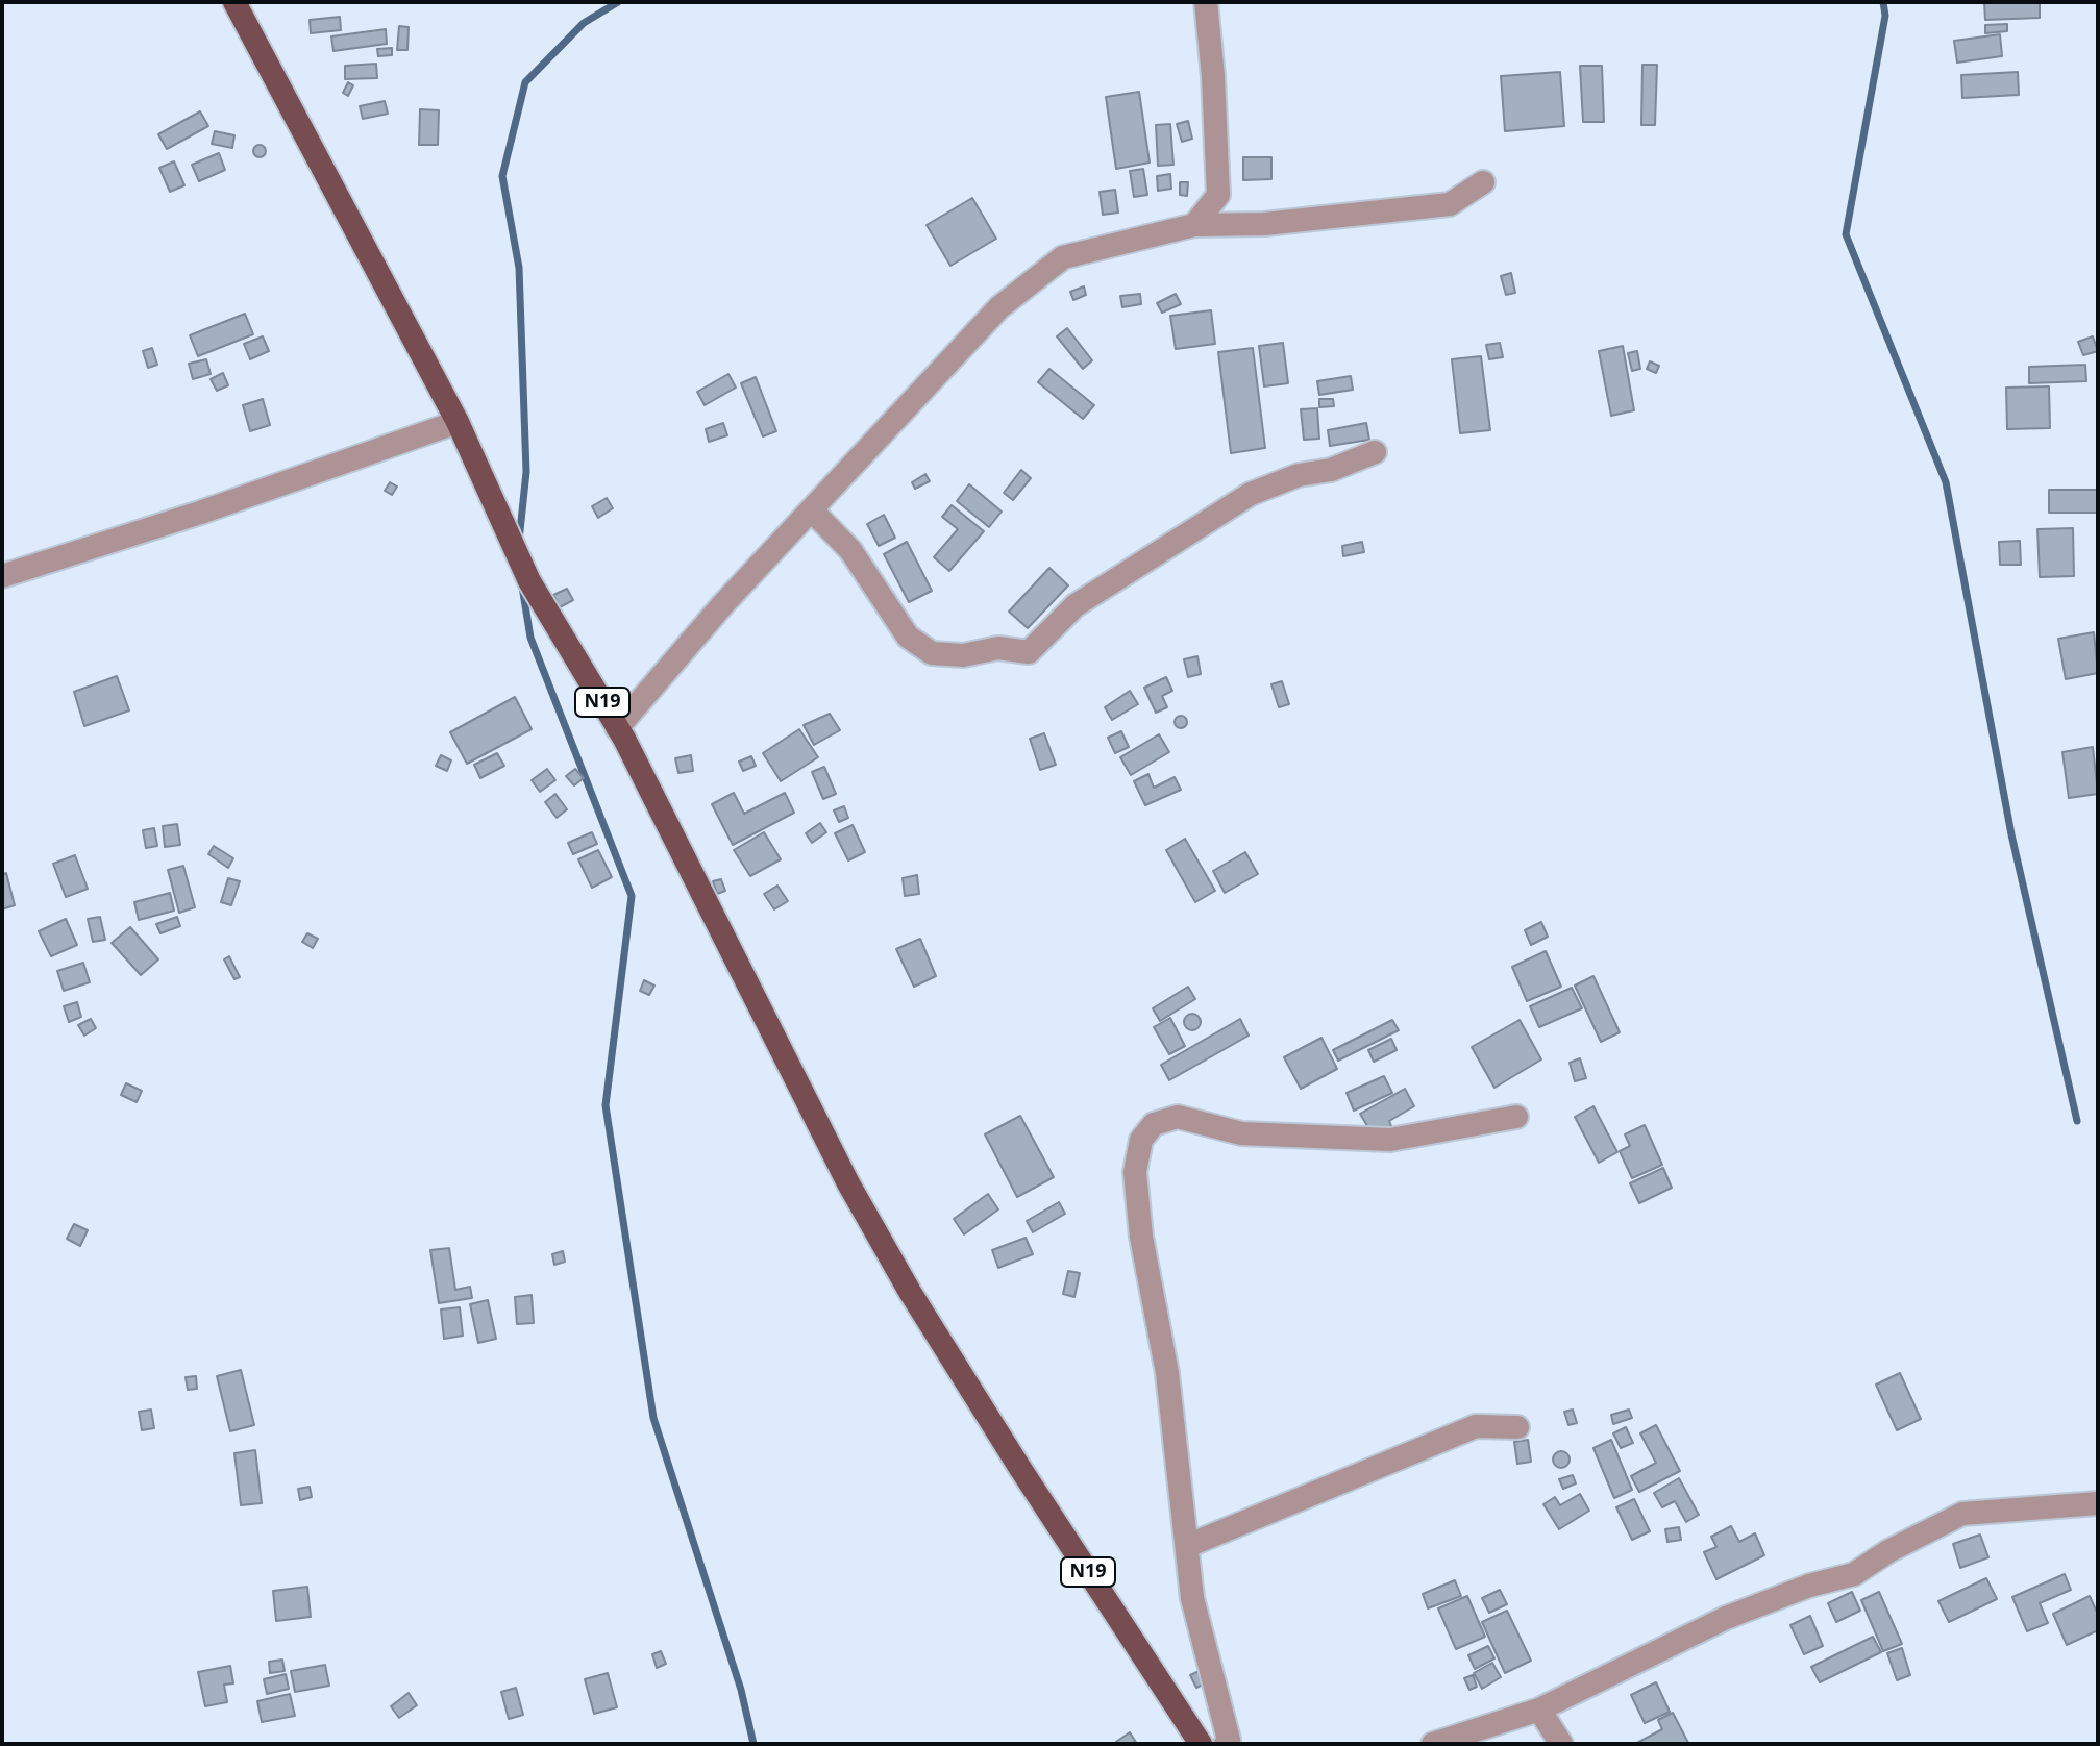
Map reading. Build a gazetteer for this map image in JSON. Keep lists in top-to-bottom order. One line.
{"streets":{"main road":["N19"]}}
